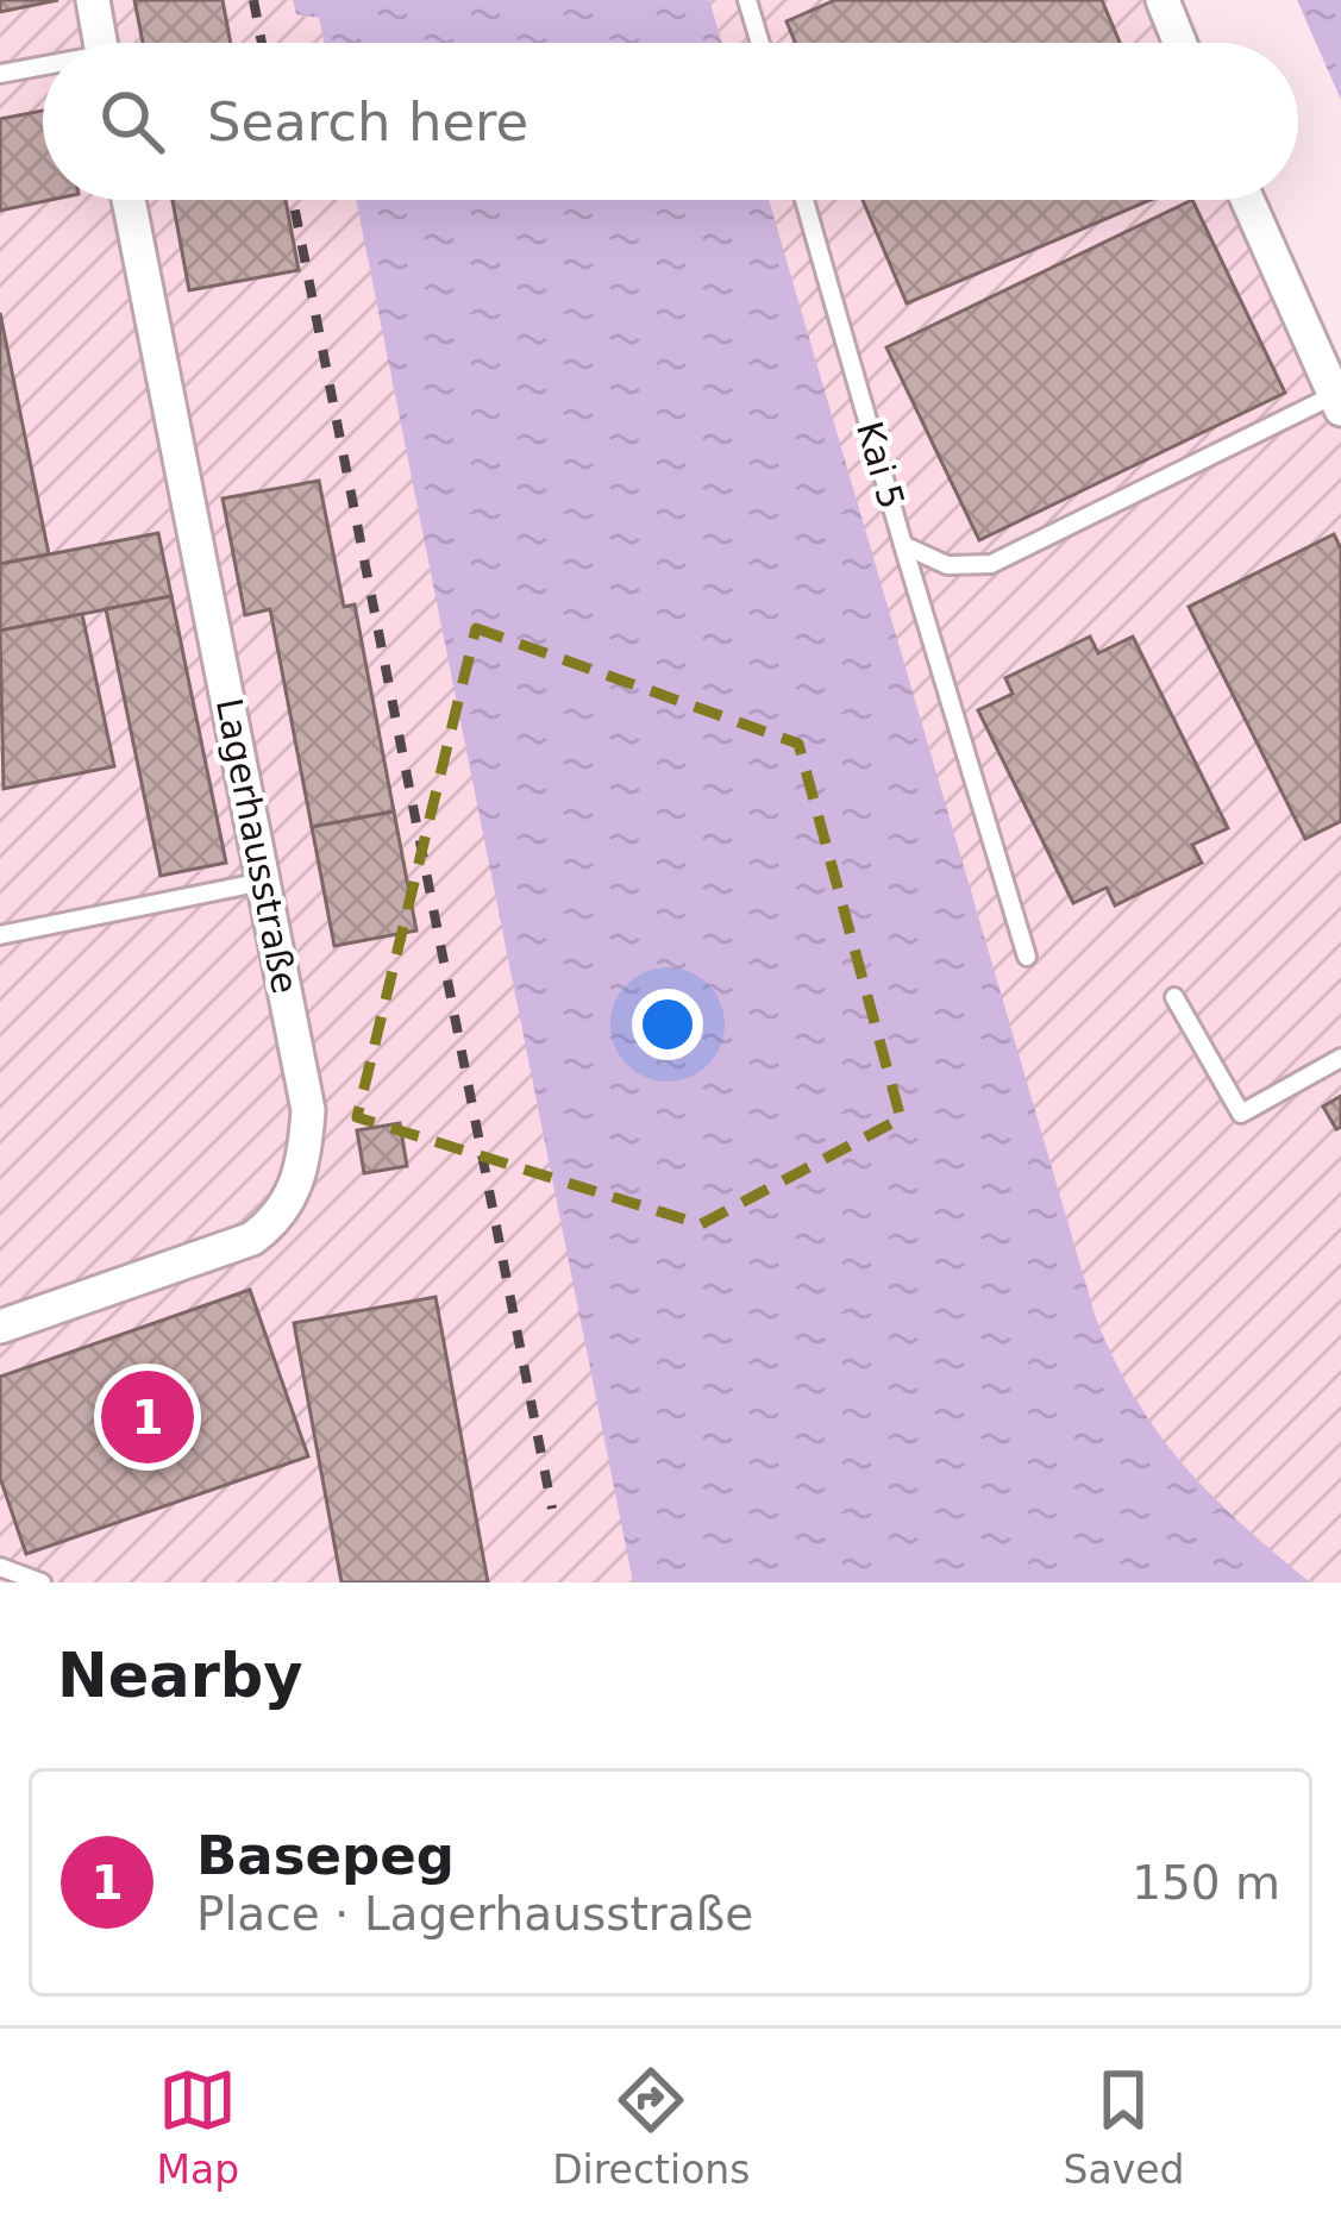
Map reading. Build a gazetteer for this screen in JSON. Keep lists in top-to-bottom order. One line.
{"streets":{"street":["Lagerhausstraße"],"lane":["Kai 5"]},"page":{"search":"Search here","pins":"1","heading":"Nearby","list":[{"mark":"1","name":"Basepeg","note":"Place · Lagerhausstraße","value":"150 m"}],"nav":["Map","Directions","Saved"]}}
